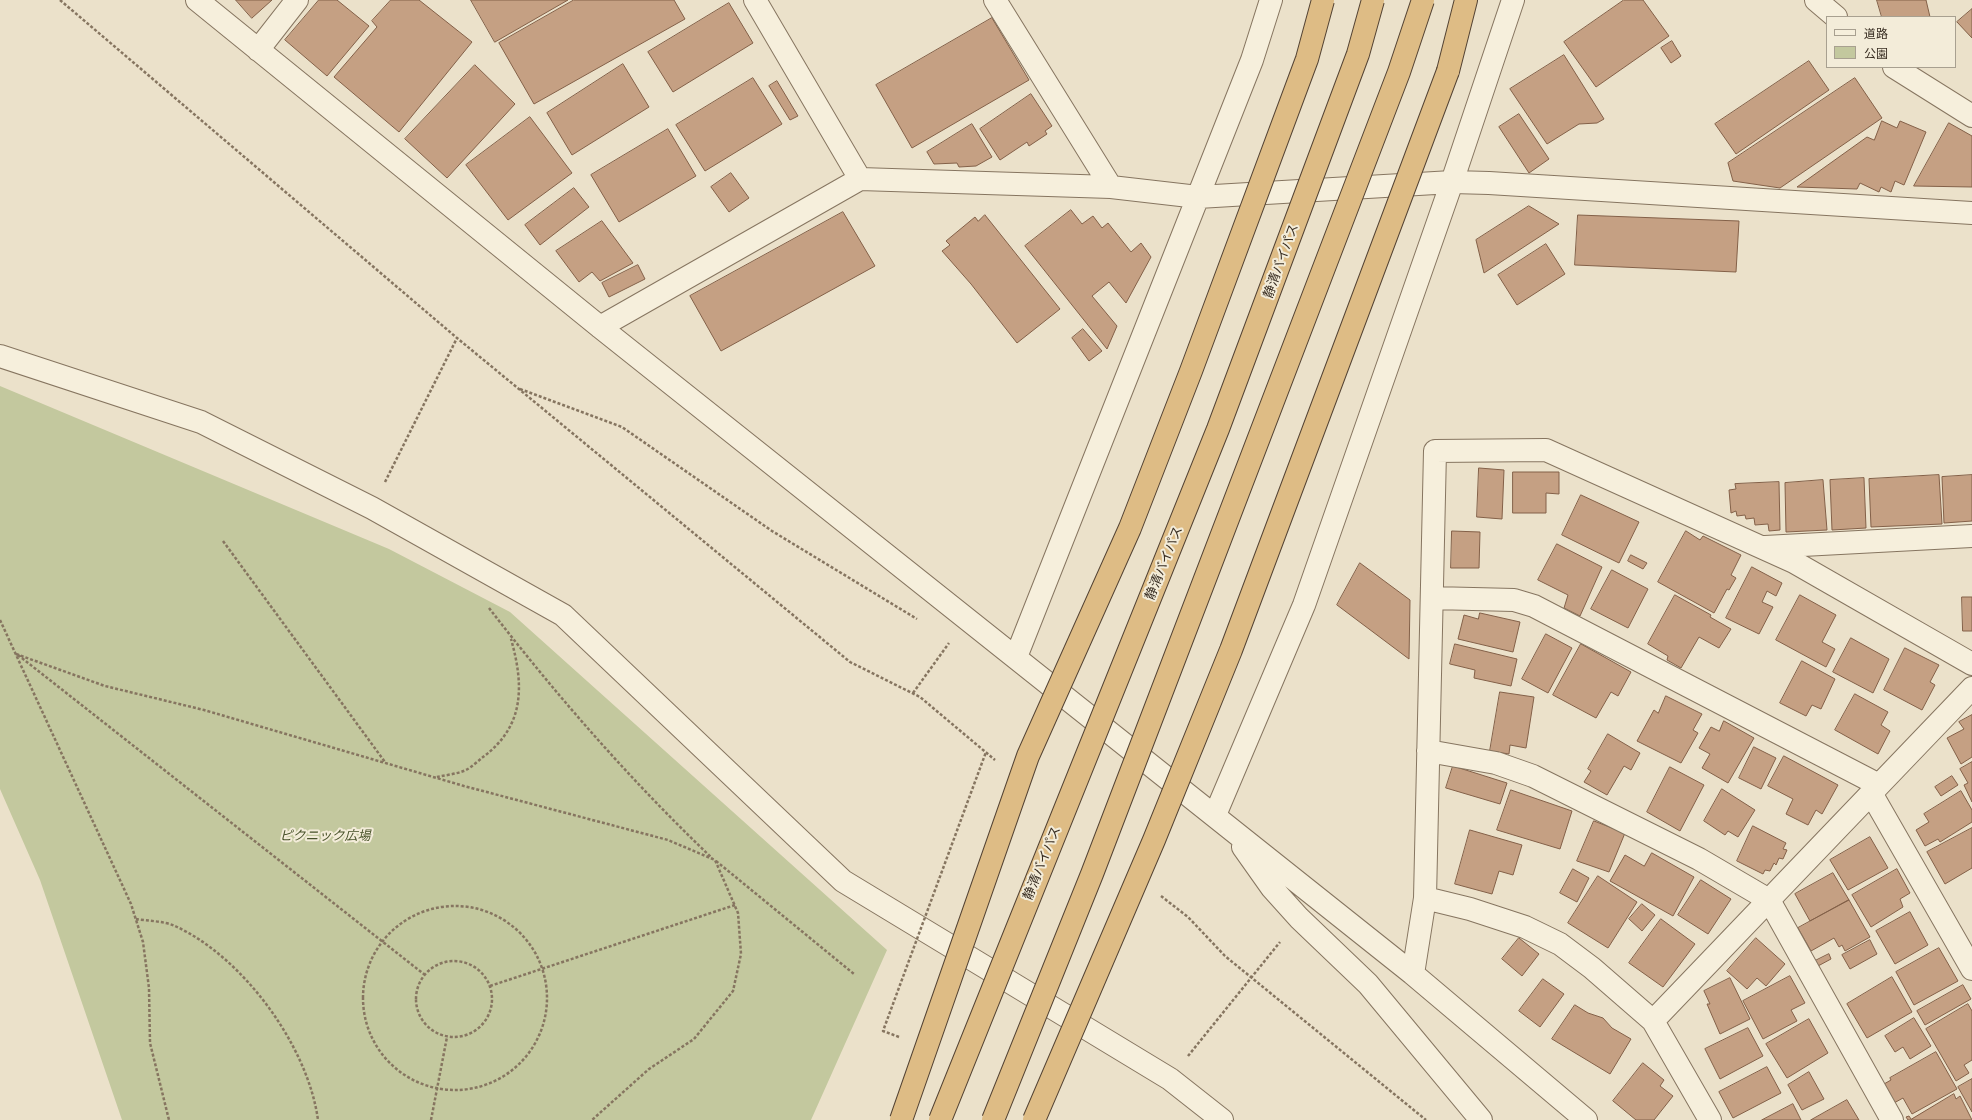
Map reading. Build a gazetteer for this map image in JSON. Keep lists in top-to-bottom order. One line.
{"streets":{"highway":["静清バイパス"]},"parks":["ピクニック広場"],"legend":["道路","公園"]}
